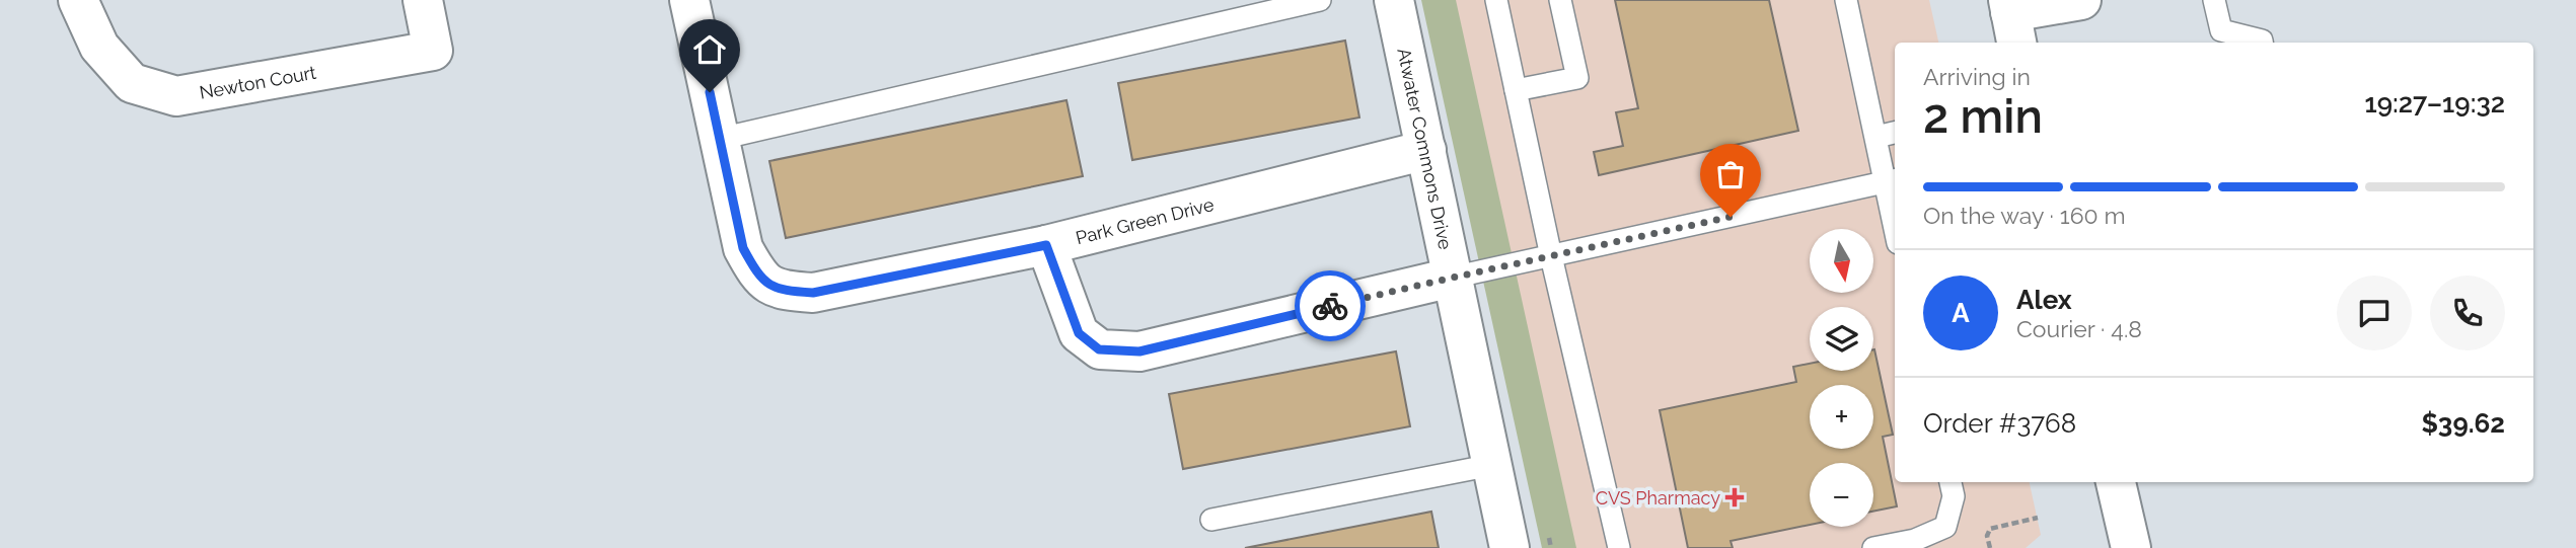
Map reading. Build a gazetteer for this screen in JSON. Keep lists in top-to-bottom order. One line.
{"streets":{"street":["Newton Court","Atwater Commons Drive","Park Green Drive"]},"crossings":[["Atwater Commons Drive","Park Green Drive"]],"places":{"health":["CVS Pharmacy"]},"north":"bottom","page":{"heading":["2 min","Arriving in","19:27–19:32"],"panel":["Alex","Courier · 4.8","Order #3768","$39.62"],"bar":"On the way · 160 m","map_buttons":["+","−"],"round":"A"}}
